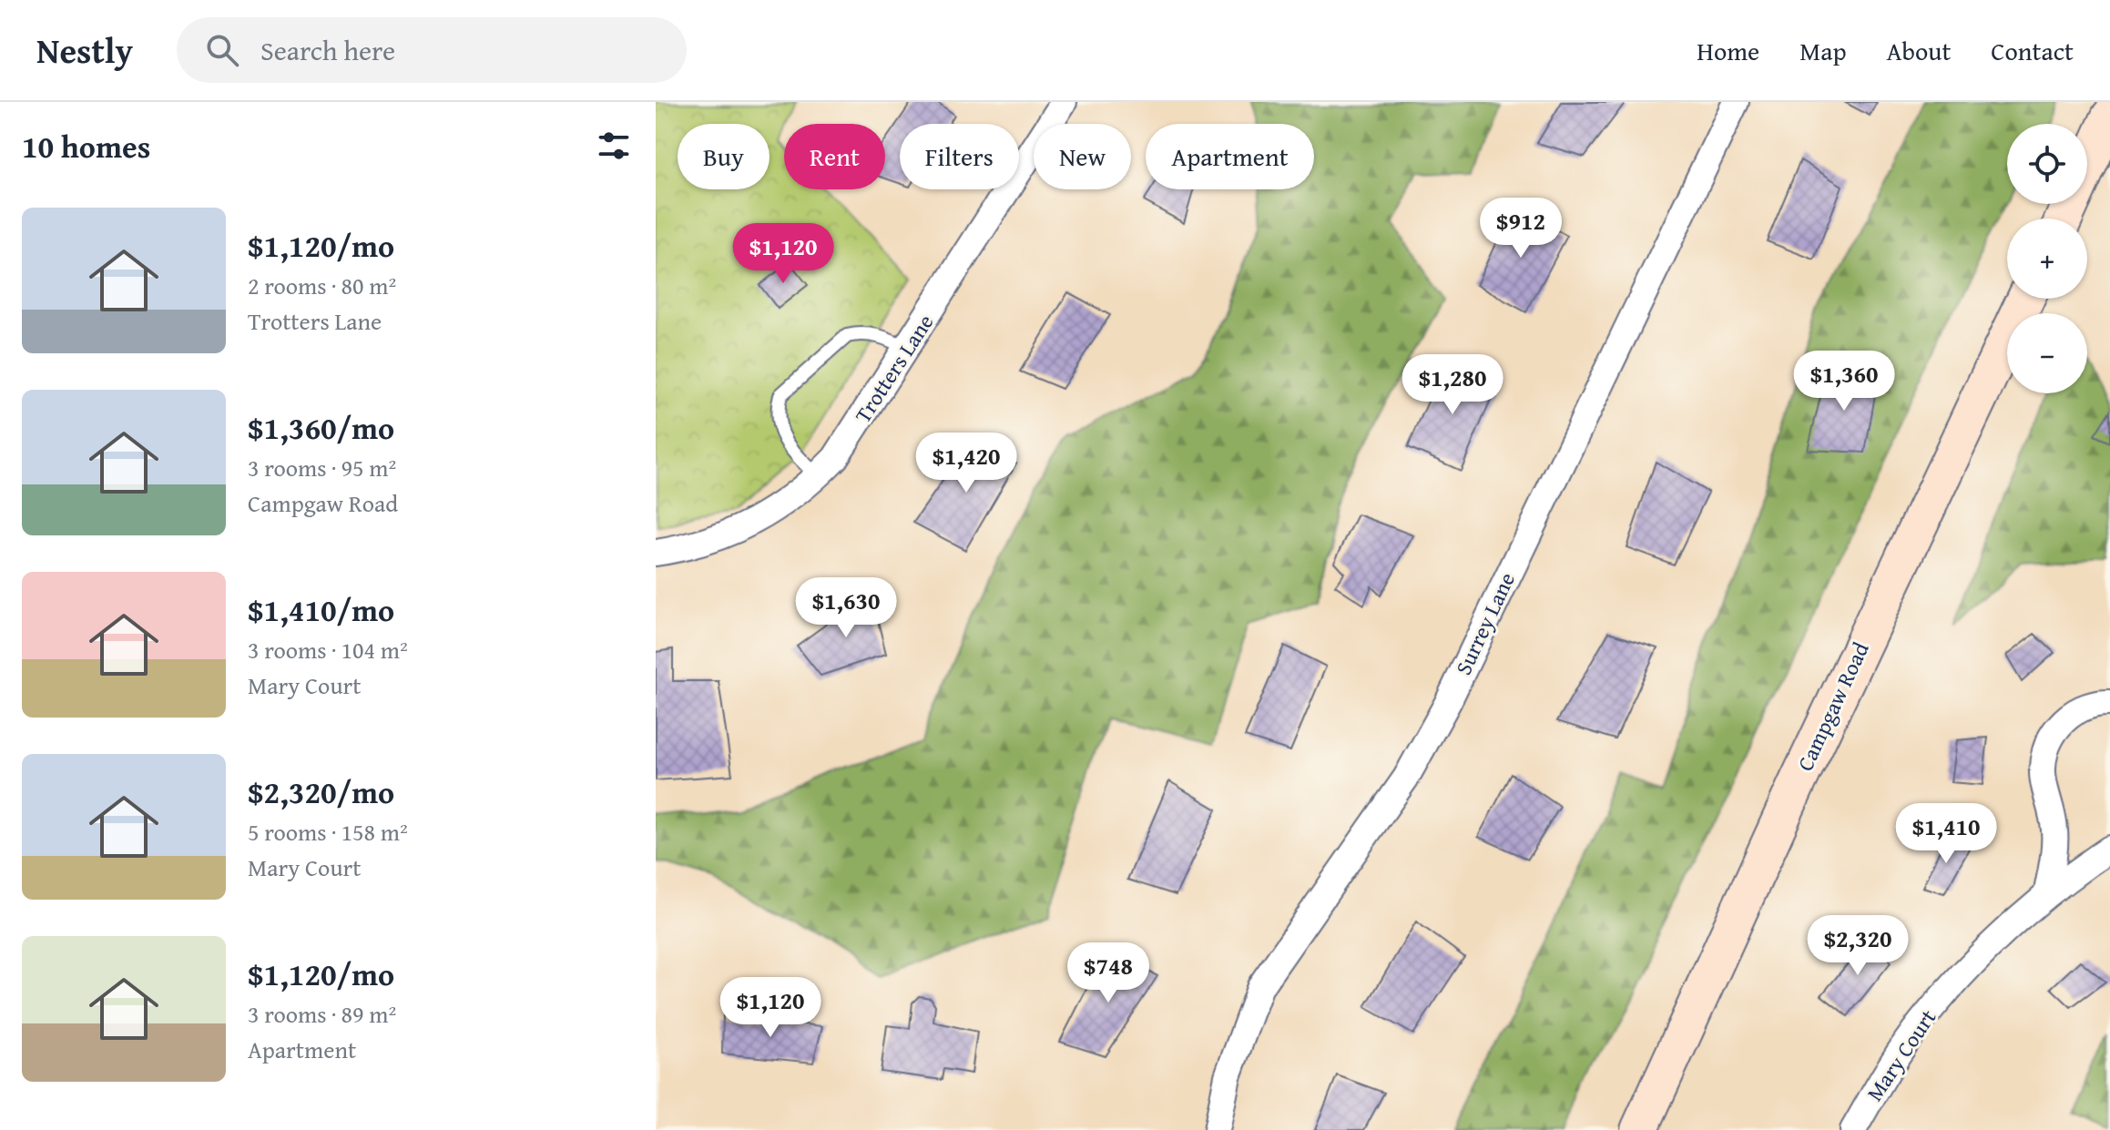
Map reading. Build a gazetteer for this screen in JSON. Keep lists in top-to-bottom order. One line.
{"streets":{"main road":["Campgaw Road"],"street":["Trotters Lane","Surrey Lane","Mary Court"]},"page":{"header":"Nestly","search":"Search here","nav":["Home","Map","About","Contact"],"heading":"10 homes","map_buttons":["+","−"],"chip":["Buy","Rent","Filters","New","Apartment"],"list":[{"name":"$1,120/mo","note":"2 rooms · 80 m² · Trotters Lane"},{"name":"$1,360/mo","note":"3 rooms · 95 m² · Campgaw Road"},{"name":"$1,410/mo","note":"3 rooms · 104 m² · Mary Court"},{"name":"$2,320/mo","note":"5 rooms · 158 m² · Mary Court"},{"name":"$1,120/mo","note":"3 rooms · 89 m² · Apartment"}],"price":["$912","$1,120","$1,360","$1,280","$1,420","$1,630","$1,410","$2,320","$748","$1,120"]}}
